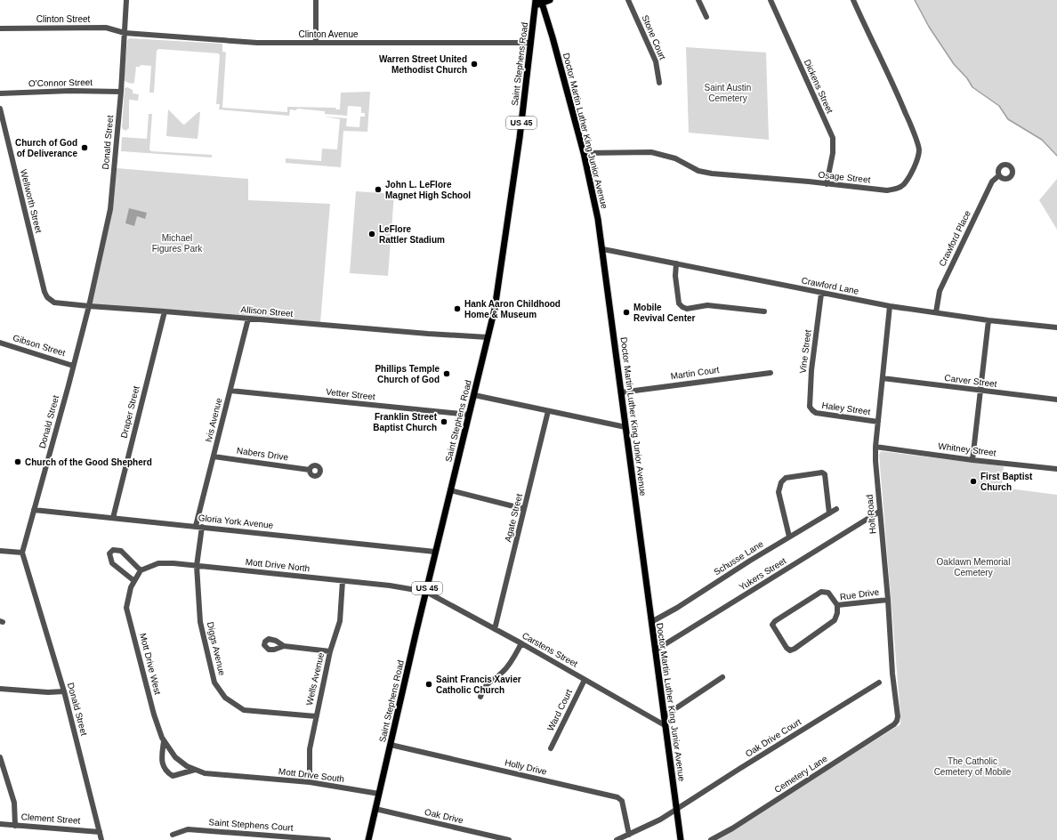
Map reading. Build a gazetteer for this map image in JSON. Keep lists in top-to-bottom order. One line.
{"streets":{"main road":["Saint Stephens Road","US 45","Doctor Martin Luther King Junior Avenue"],"street":["Clinton Street","Clinton Avenue","Stone Court","O'Connor Street","Dickens Street","Donald Street","Osage Street","Wellworth Street","Crawford Place","Crawford Lane","Allison Street","Gibson Street","Vine Street","Martin Court","Carver Street","Vetter Street","Haley Street","Draper Street","Ivis Avenue","Whitney Street","Nabers Drive","Holt Road","Agate Street","Gloria York Avenue","Schusse Lane","Mott Drive North","Yukers Street","Rue Drive","Diggs Avenue","Carstens Street","Mott Drive West","Wells Avenue","Ward Court","Oak Drive Court","Holly Drive","Cemetery Lane","Mott Drive South","Oak Drive","Clement Street","Saint Stephens Court"]},"crossings":[["Clinton Street","Clinton Avenue"],["Clinton Street","Donald Street"],["Clinton Avenue","Saint Stephens Road"],["Clinton Avenue","Donald Street"],["Saint Stephens Road","Allison Street"],["Saint Stephens Road","Vetter Street"],["Saint Stephens Road","Gloria York Avenue"],["Saint Stephens Road","Mott Drive North"],["Saint Stephens Road","Carstens Street"],["Saint Stephens Road","Holly Drive"],["Saint Stephens Road","Mott Drive South"],["Saint Stephens Road","Oak Drive"],["O'Connor Street","Donald Street"],["Dickens Street","Osage Street"],["Doctor Martin Luther King Junior Avenue","Osage Street"],["Doctor Martin Luther King Junior Avenue","Crawford Lane"],["Doctor Martin Luther King Junior Avenue","Martin Court"],["Doctor Martin Luther King Junior Avenue","Schusse Lane"],["Doctor Martin Luther King Junior Avenue","Yukers Street"],["Doctor Martin Luther King Junior Avenue","Carstens Street"],["Doctor Martin Luther King Junior Avenue","Oak Drive Court"],["Donald Street","Allison Street"],["Donald Street","Gibson Street"],["Donald Street","Gloria York Avenue"],["Donald Street","Clement Street"],["Wellworth Street","Allison Street"],["Crawford Place","Crawford Lane"],["Crawford Lane","Vine Street"],["Crawford Lane","Holt Road"],["Allison Street","Draper Street"],["Allison Street","Ivis Avenue"],["Vine Street","Haley Street"],["Carver Street","Holt Road"],["Vetter Street","Ivis Avenue"],["Haley Street","Holt Road"],["Draper Street","Gloria York Avenue"],["Ivis Avenue","Nabers Drive"],["Ivis Avenue","Gloria York Avenue"],["Ivis Avenue","Diggs Avenue"],["Whitney Street","Holt Road"],["Holt Road","Yukers Street"],["Holt Road","Rue Drive"],["Holt Road","Cemetery Lane"],["Agate Street","Carstens Street"],["Gloria York Avenue","Diggs Avenue"],["Mott Drive North","Diggs Avenue"],["Mott Drive North","Carstens Street"],["Mott Drive North","Wells Avenue"],["Diggs Avenue","Wells Avenue"],["Carstens Street","Ward Court"],["Mott Drive West","Mott Drive South"],["Wells Avenue","Mott Drive South"]],"parks":["Saint Austin Cemetery","Michael Figures Park","Oaklawn Memorial Cemetery","The Catholic Cemetery of Mobile"],"places":["Warren Street United Methodist Church","Church of God of Deliverance","John L. LeFlore Magnet High School","LeFlore Rattler Stadium","Hank Aaron Childhood Home & Museum","Mobile Revival Center","Phillips Temple Church of God","Franklin Street Baptist Church","Church of the Good Shepherd","First Baptist Church","Saint Francis Xavier Catholic Church"]}
